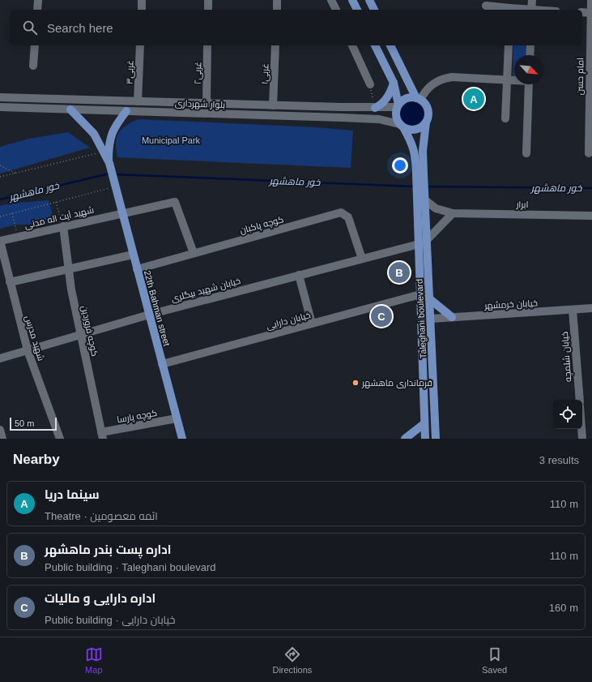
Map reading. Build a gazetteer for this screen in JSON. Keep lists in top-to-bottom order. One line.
{"streets":{"main road":["22th Bahman street","Taleghani boulevard"],"street":["۳غربی","۲غربی","۱غربی","امام حسن","بلوار شهرداری","ابرار","شهید آیت اله مدنی","کوچه پاکبان","خیابان شهید بیگلری","خیابان خرمشهر","خیابان دارایی","کوچه فروردین","شهید مدرس","خیابان شلمچه","کوچه پارسا"]},"crossings":[["۳غربی","بلوار شهرداری"],["۲غربی","بلوار شهرداری"],["۱غربی","بلوار شهرداری"],["ابرار","Taleghani boulevard"],["شهید آیت اله مدنی","کوچه پاکبان"],["شهید آیت اله مدنی","22th Bahman street"],["شهید آیت اله مدنی","کوچه فروردین"],["شهید آیت اله مدنی","شهید مدرس"],["کوچه پاکبان","خیابان شهید بیگلری"],["کوچه پاکبان","22th Bahman street"],["خیابان شهید بیگلری","22th Bahman street"],["خیابان شهید بیگلری","Taleghani boulevard"],["خیابان شهید بیگلری","کوچه فروردین"],["خیابان شهید بیگلری","شهید مدرس"],["خیابان خرمشهر","Taleghani boulevard"],["خیابان خرمشهر","خیابان شلمچه"],["22th Bahman street","خیابان دارایی"],["22th Bahman street","کوچه پارسا"],["Taleghani boulevard","خیابان دارایی"],["کوچه فروردین","کوچه پارسا"]],"water":["خور ماهشهر"],"parks":["Municipal Park"],"places":["فرمانداری ماهشهر"],"scale_bar":"50 m","north":"bottom right","page":{"search":"Search here","pins":["A","B","C"],"scale":"50 m","heading":["Nearby","3 results"],"list":[{"mark":"A","name":"سینما دریا","note":"Theatre · ائمه معصومین","value":"110 m"},{"mark":"B","name":"اداره پست بندر ماهشهر","note":"Public building · Taleghani boulevard","value":"110 m"},{"mark":"C","name":"اداره دارایی و مالیات","note":"Public building · خیابان دارایی","value":"160 m"}],"nav":["Map","Directions","Saved"]}}
